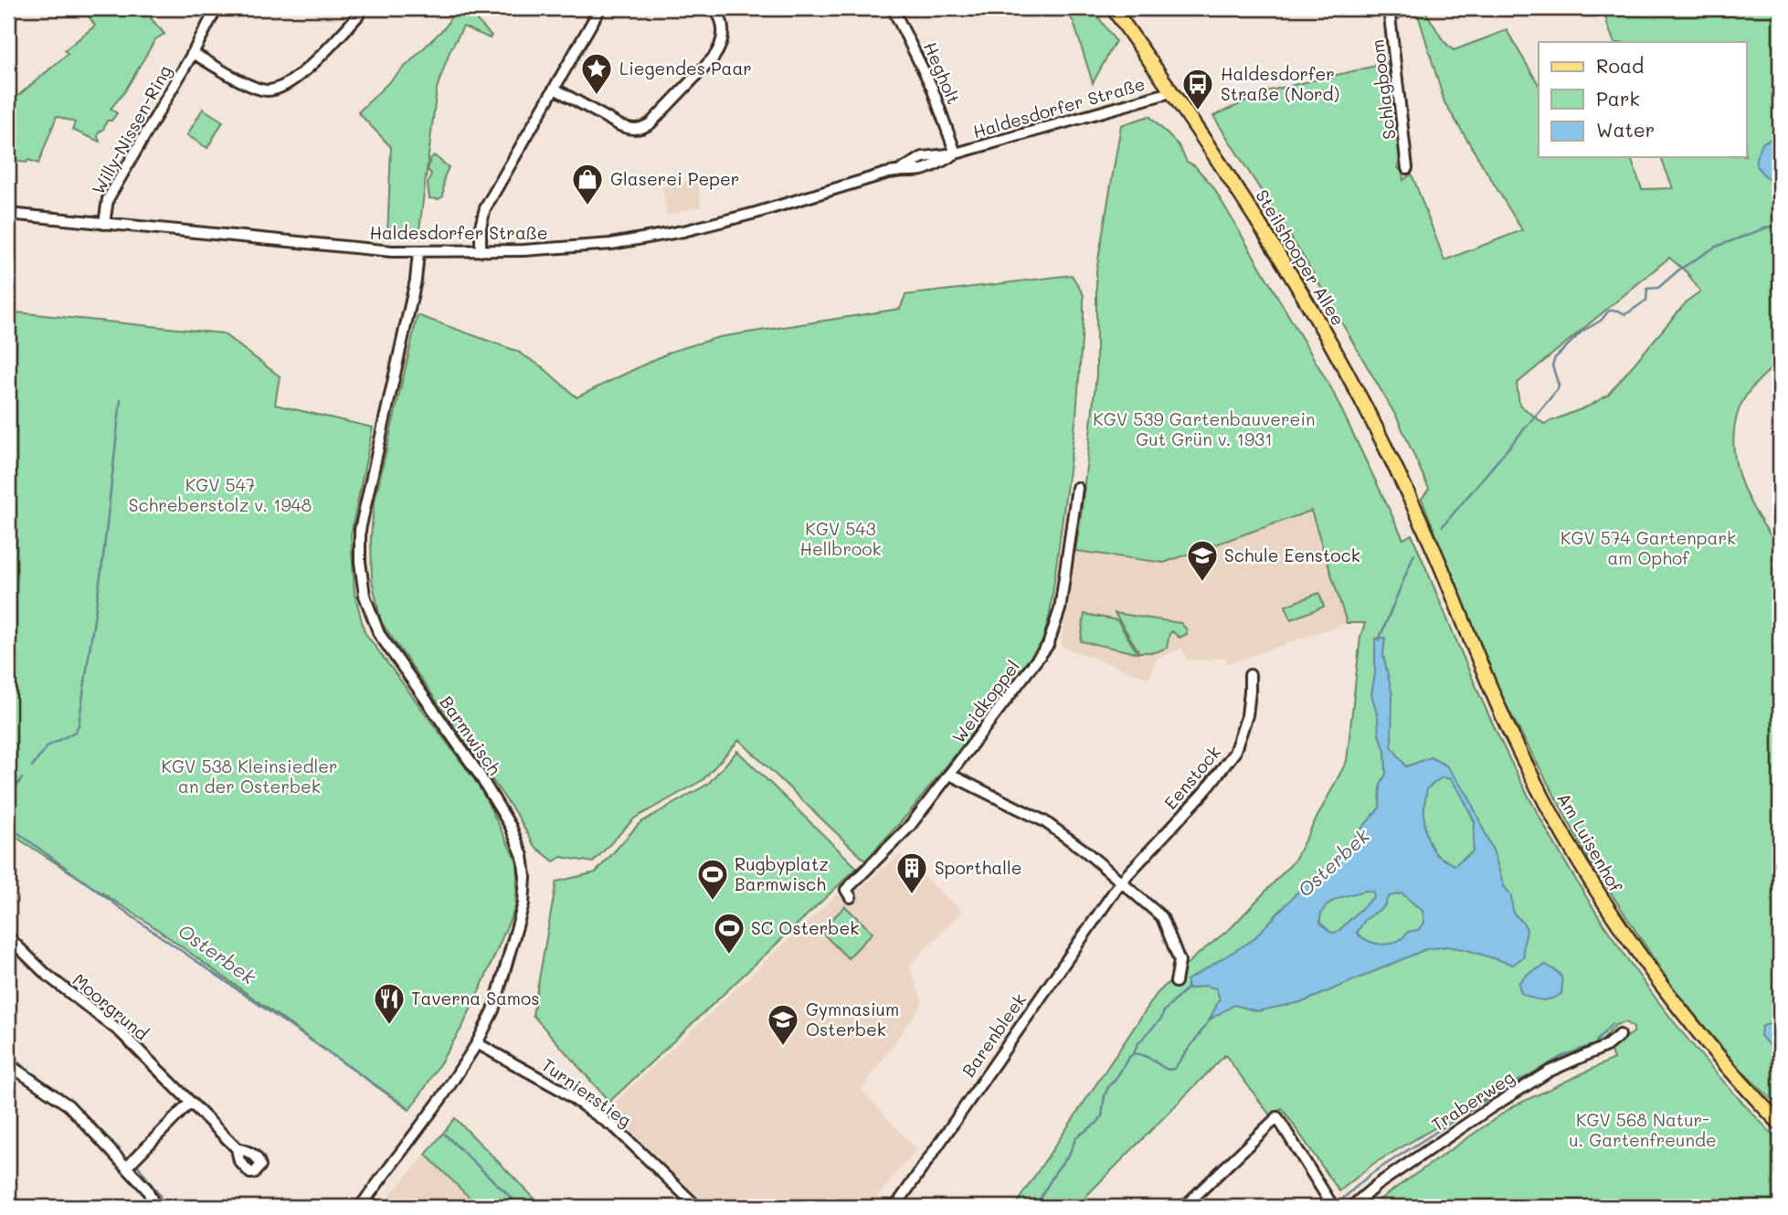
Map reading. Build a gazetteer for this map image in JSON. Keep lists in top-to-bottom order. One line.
{"streets":{"main road":["Steilshooper Allee","Am Luisenhof"],"street":["Hegholt","Schlagboom","Haldesdorfer Straße","Willy-Nissen-Ring","Weidkoppel","Barmwisch","Eenstock","Moorgrund","Barenbleek","Turnierstieg","Traberweg"]},"crossings":[["Hegholt","Haldesdorfer Straße"],["Haldesdorfer Straße","Willy-Nissen-Ring"],["Haldesdorfer Straße","Steilshooper Allee"],["Haldesdorfer Straße","Barmwisch"],["Steilshooper Allee","Am Luisenhof"],["Barmwisch","Turnierstieg"],["Eenstock","Barenbleek"]],"water":["Osterbek"],"parks":["KGV 539 Gartenbauverein Gut Grün v. 1931","KGV 547 Schreberstolz v. 1948","KGV 543 Hellbrook","KGV 574 Gartenpark am Ophof","KGV 538 Kleinsiedler an der Osterbek","KGV 568 Natur- u. Gartenfreunde"],"places":{"place":["Liegendes Paar"],"bus stop":["Haldesdorfer Straße (Nord)"],"shop":["Glaserei Peper"],"school or university":["Schule Eenstock","Gymnasium Osterbek"],"building":["Sporthalle"],"sports":["Rugbyplatz Barmwisch","SC Osterbek"],"restaurant":["Taverna Samos"]},"legend":["Road","Park","Water"]}
